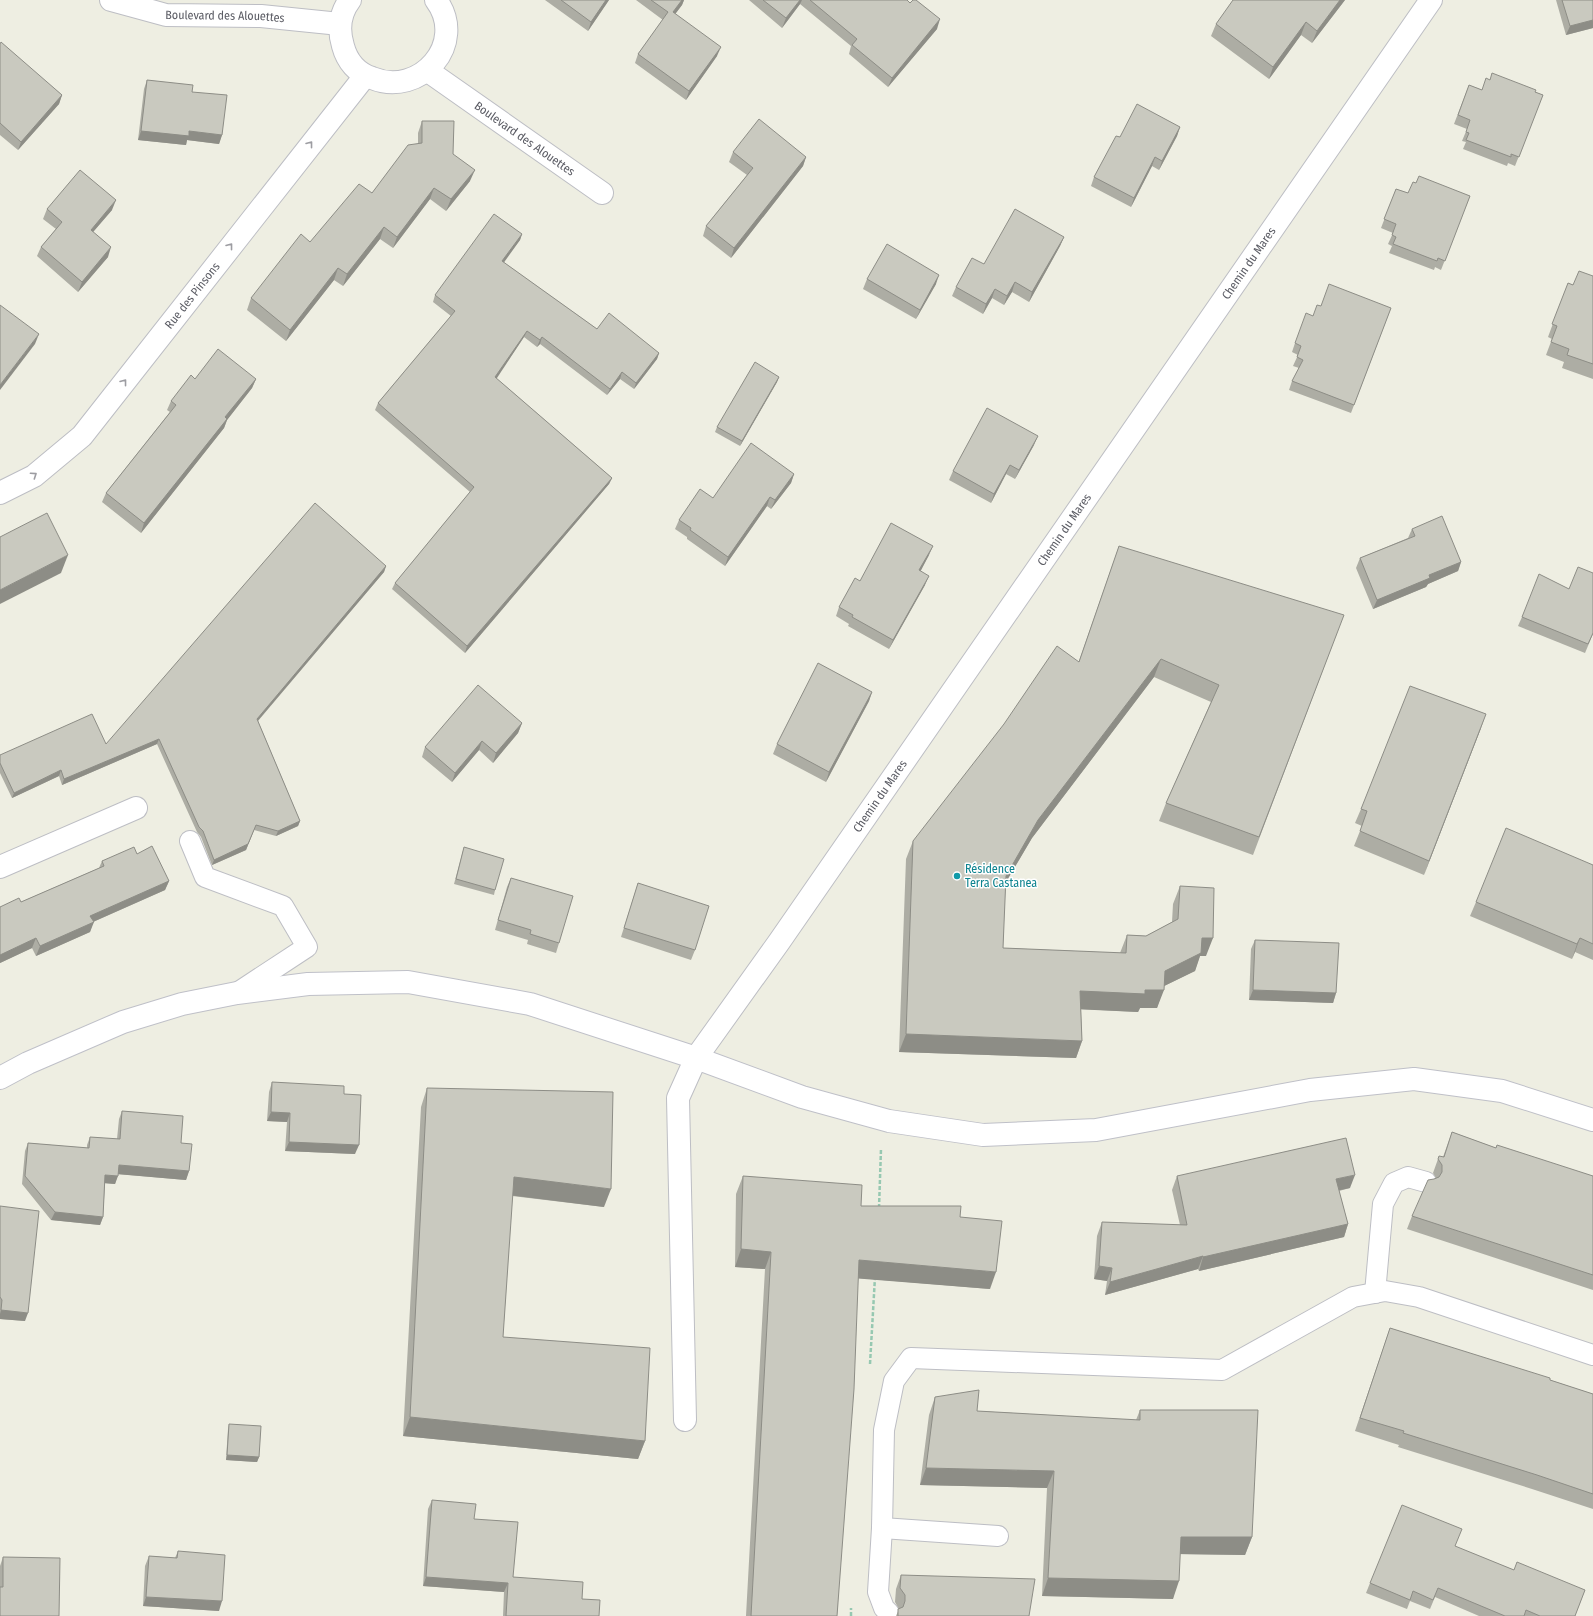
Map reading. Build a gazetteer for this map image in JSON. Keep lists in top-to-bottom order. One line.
{"streets":{"street":["Boulevard des Alouettes","Chemin du Mares","Rue des Pinsons"]},"one_way":["Rue des Pinsons"],"places":["Résidence Terra Castanea"]}
